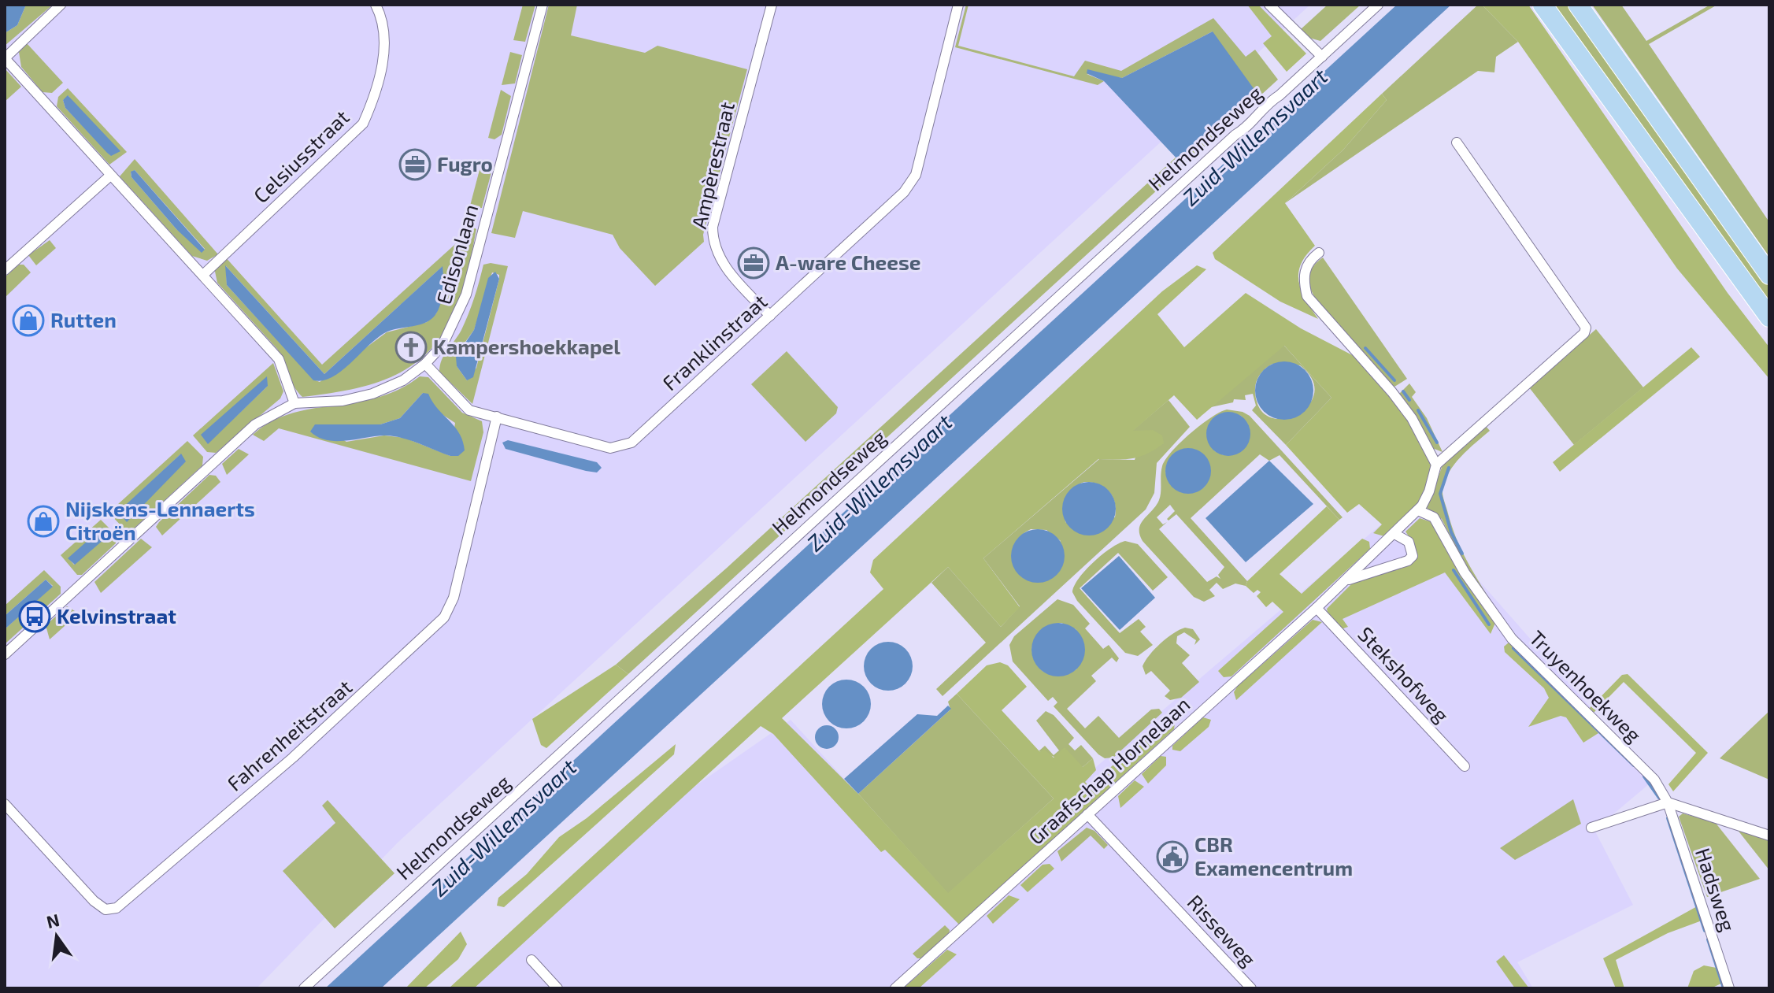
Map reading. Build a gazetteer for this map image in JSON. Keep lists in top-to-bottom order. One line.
{"streets":{"street":["Helmondseweg","Celsiusstraat","Ampèrestraat","Edisonlaan","Franklinstraat","Stekshofweg","Truyenhoekweg","Fahrenheitstraat","Graafschap Hornelaan","Hadsweg","Risseweg"]},"crossings":[["Ampèrestraat","Franklinstraat"],["Edisonlaan","Franklinstraat"],["Franklinstraat","Fahrenheitstraat"],["Stekshofweg","Graafschap Hornelaan"],["Truyenhoekweg","Graafschap Hornelaan"],["Truyenhoekweg","Hadsweg"],["Graafschap Hornelaan","Risseweg"]],"water":["Zuid-Willemsvaart"],"places":{"office":["Fugro","A-ware Cheese"],"shop":["Rutten","Nijskens-Lennaerts Citroën"],"church":["Kampershoekkapel"],"bus stop":["Kelvinstraat"],"public building":["CBR Examencentrum"]},"north":"top"}
